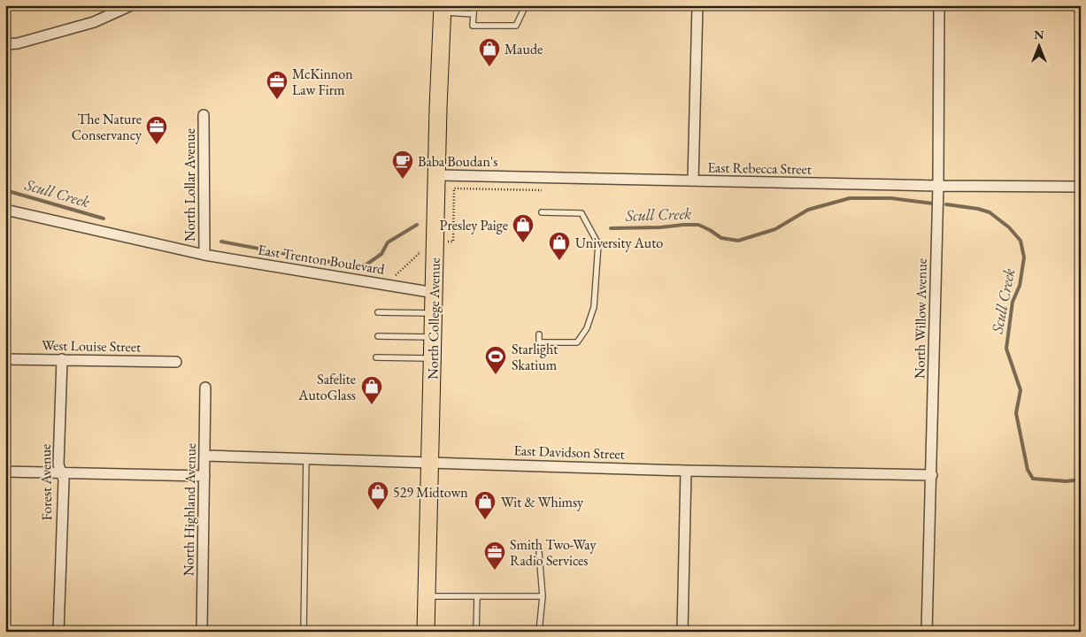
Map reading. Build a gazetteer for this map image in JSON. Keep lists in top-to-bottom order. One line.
{"streets":{"main road":["North College Avenue"],"street":["East Rebecca Street","North Lollar Avenue","East Trenton Boulevard","North Willow Avenue","West Louise Street","East Davidson Street","Forest Avenue","North Highland Avenue"]},"crossings":[["East Rebecca Street","North College Avenue"],["East Rebecca Street","North Willow Avenue"],["North Lollar Avenue","East Trenton Boulevard"],["East Trenton Boulevard","North College Avenue"],["North College Avenue","East Davidson Street"],["North Willow Avenue","East Davidson Street"],["West Louise Street","Forest Avenue"],["East Davidson Street","North Highland Avenue"]],"water":["Scull Creek"],"places":{"shop":["Maude","Presley Paige","University Auto","Safelite AutoGlass","529 Midtown","Wit & Whimsy"],"office":["McKinnon Law Firm","The Nature Conservancy","Smith Two-Way Radio Services"],"cafe":["Baba Boudan's"],"sports":["Starlight Skatium"]},"north":"top"}
